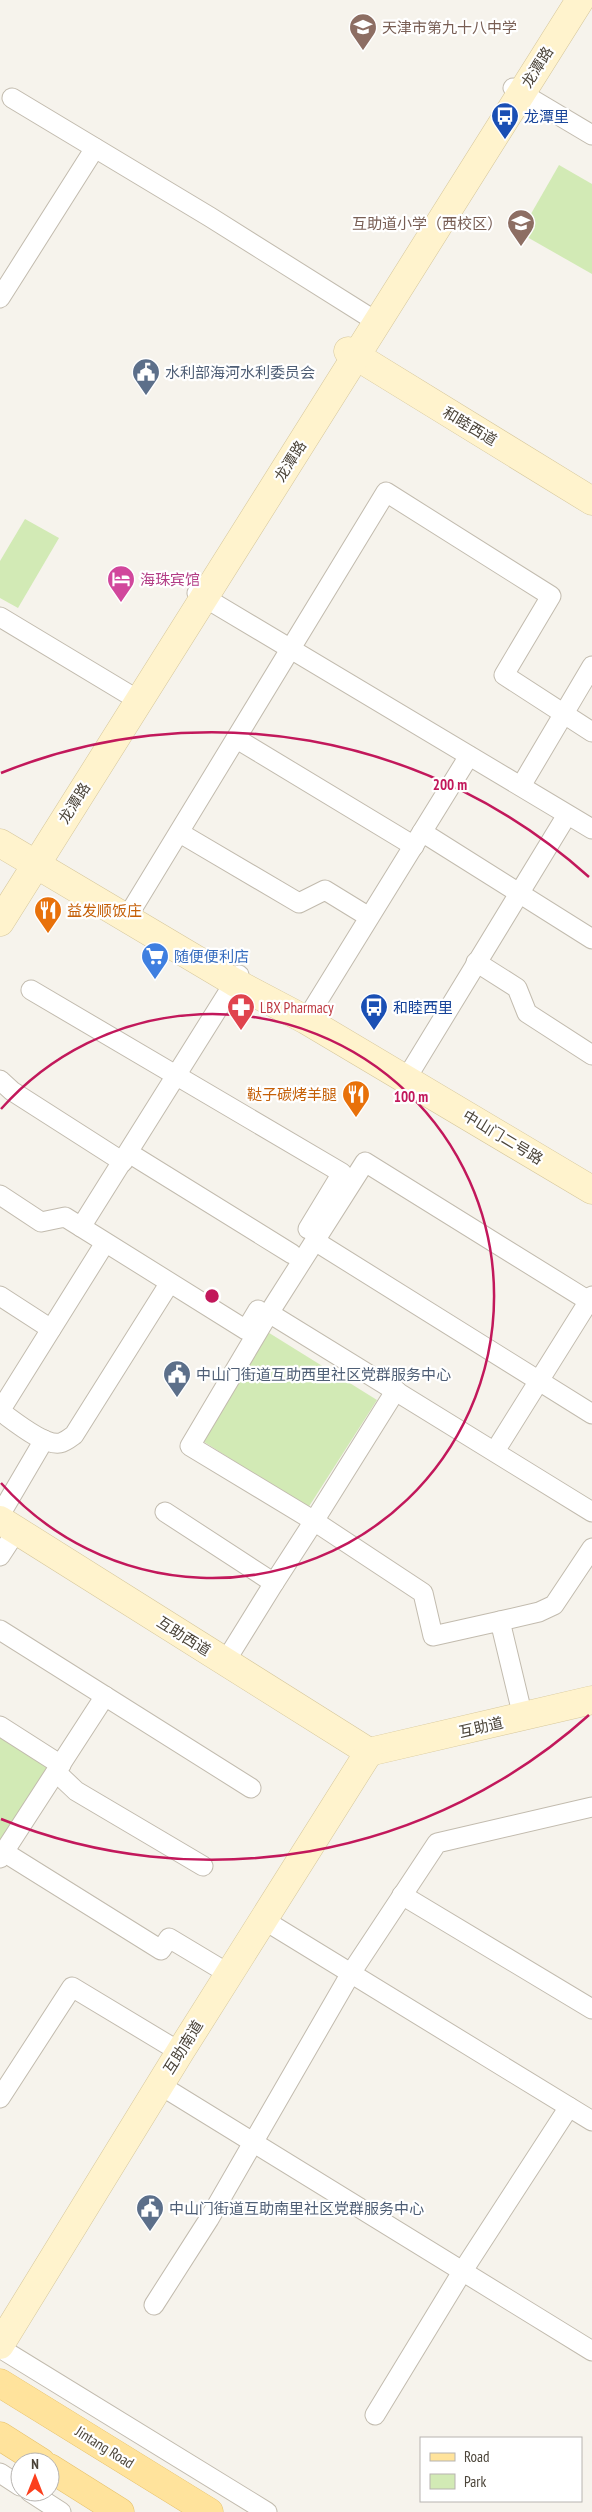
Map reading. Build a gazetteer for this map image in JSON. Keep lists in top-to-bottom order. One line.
{"streets":{"main road":["Jintang Road"],"street":["龙潭路","和睦西道","中山门二号路","互助西道","互助道","互助南道"]},"crossings":[["龙潭路","和睦西道"],["龙潭路","中山门二号路"],["互助西道","互助道"],["互助西道","互助南道"],["互助道","互助南道"]],"places":{"school or university":["天津市第九十八中学","互助道小学（西校区）"],"bus stop":["龙潭里","和睦西里"],"public building":["水利部海河水利委员会","中山门街道互助西里社区党群服务中心","中山门街道互助南里社区党群服务中心"],"hotel":["海珠宾馆"],"restaurant":["益发顺饭庄","鞑子碳烤羊腿"],"supermarket":["随便便利店"],"pharmacy":["LBX Pharmacy"]},"legend":["Road","Park"],"north":"top","rings":["200 m","100 m"]}
